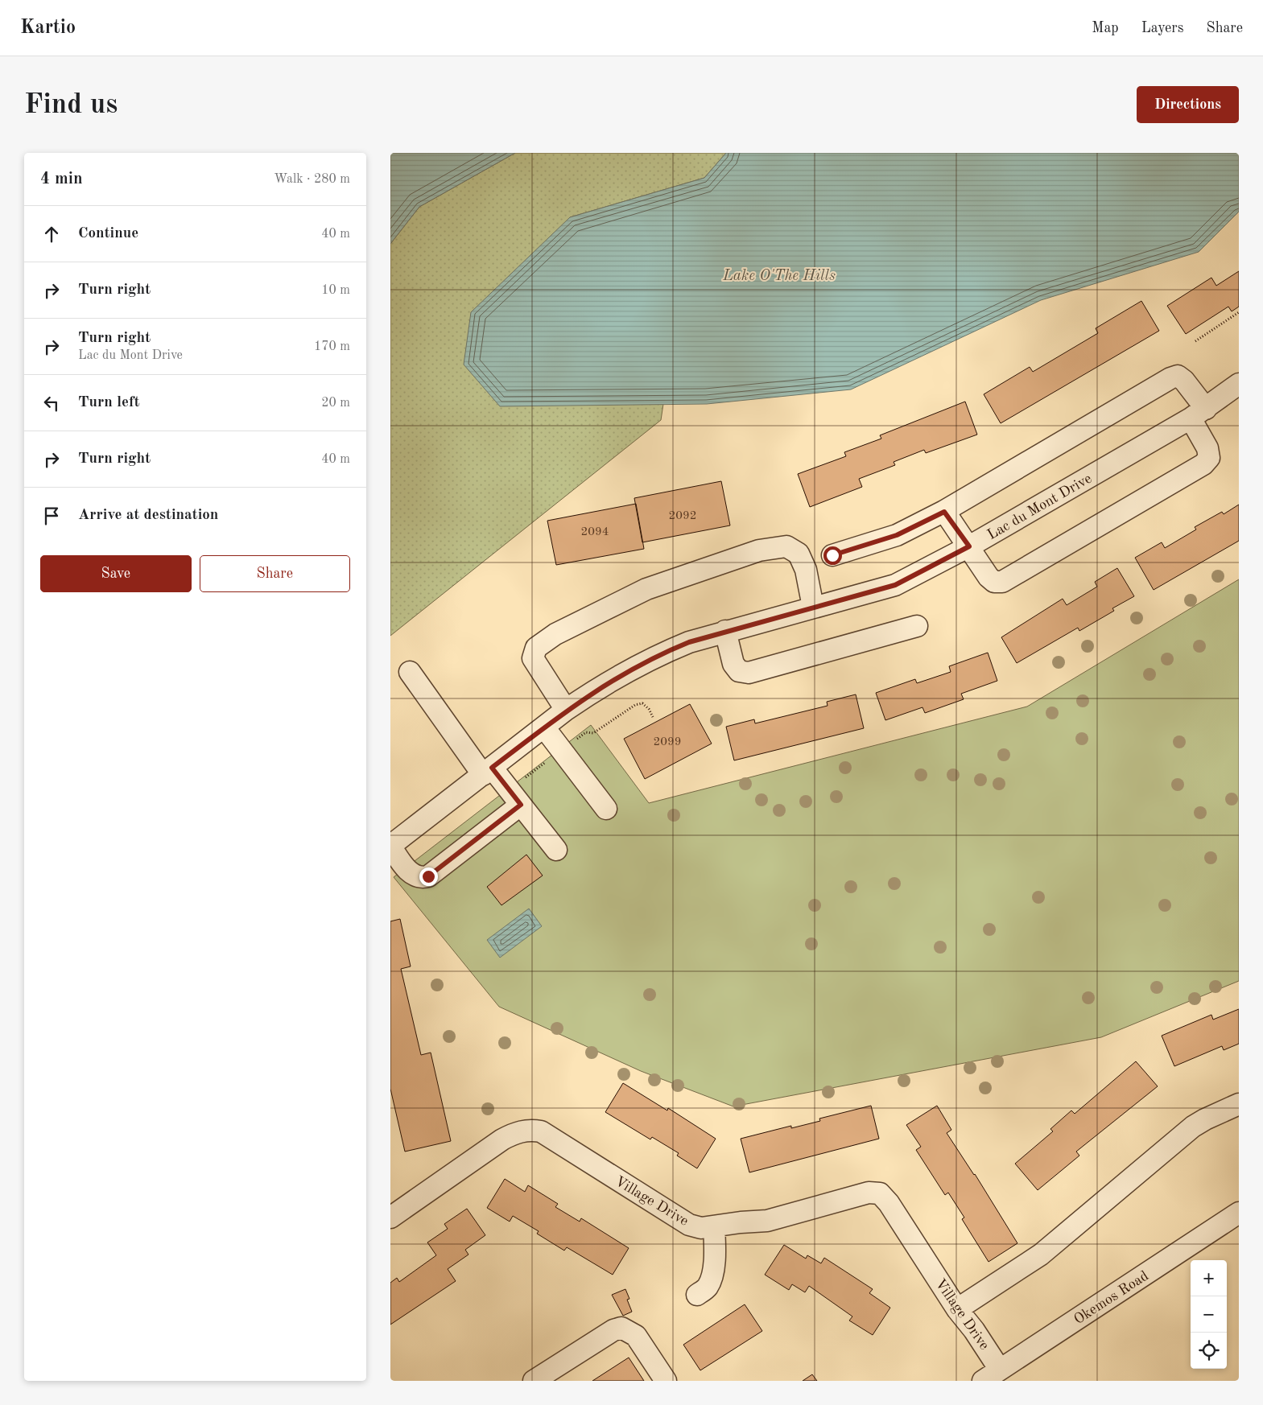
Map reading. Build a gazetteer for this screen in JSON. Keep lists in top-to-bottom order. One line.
{"streets":{"street":["Lac du Mont Drive","Village Drive","Okemos Road"]},"crossings":[["Village Drive","Okemos Road"]],"water":["Lake O'The Hills"],"house_numbers":["2092","2094","2099"],"page":{"header":"Kartio","nav":["Map","Layers","Share"],"buttons":["Directions",["Save","Share"]],"title":"Find us","heading":["4 min","Walk · 280 m"],"list":[["Continue","40 m"],["Turn right","10 m"],["Turn right","Lac du Mont Drive","170 m"],["Turn left","20 m"],["Turn right","40 m"],"Arrive at destination"],"map_buttons":["+","−"]}}
